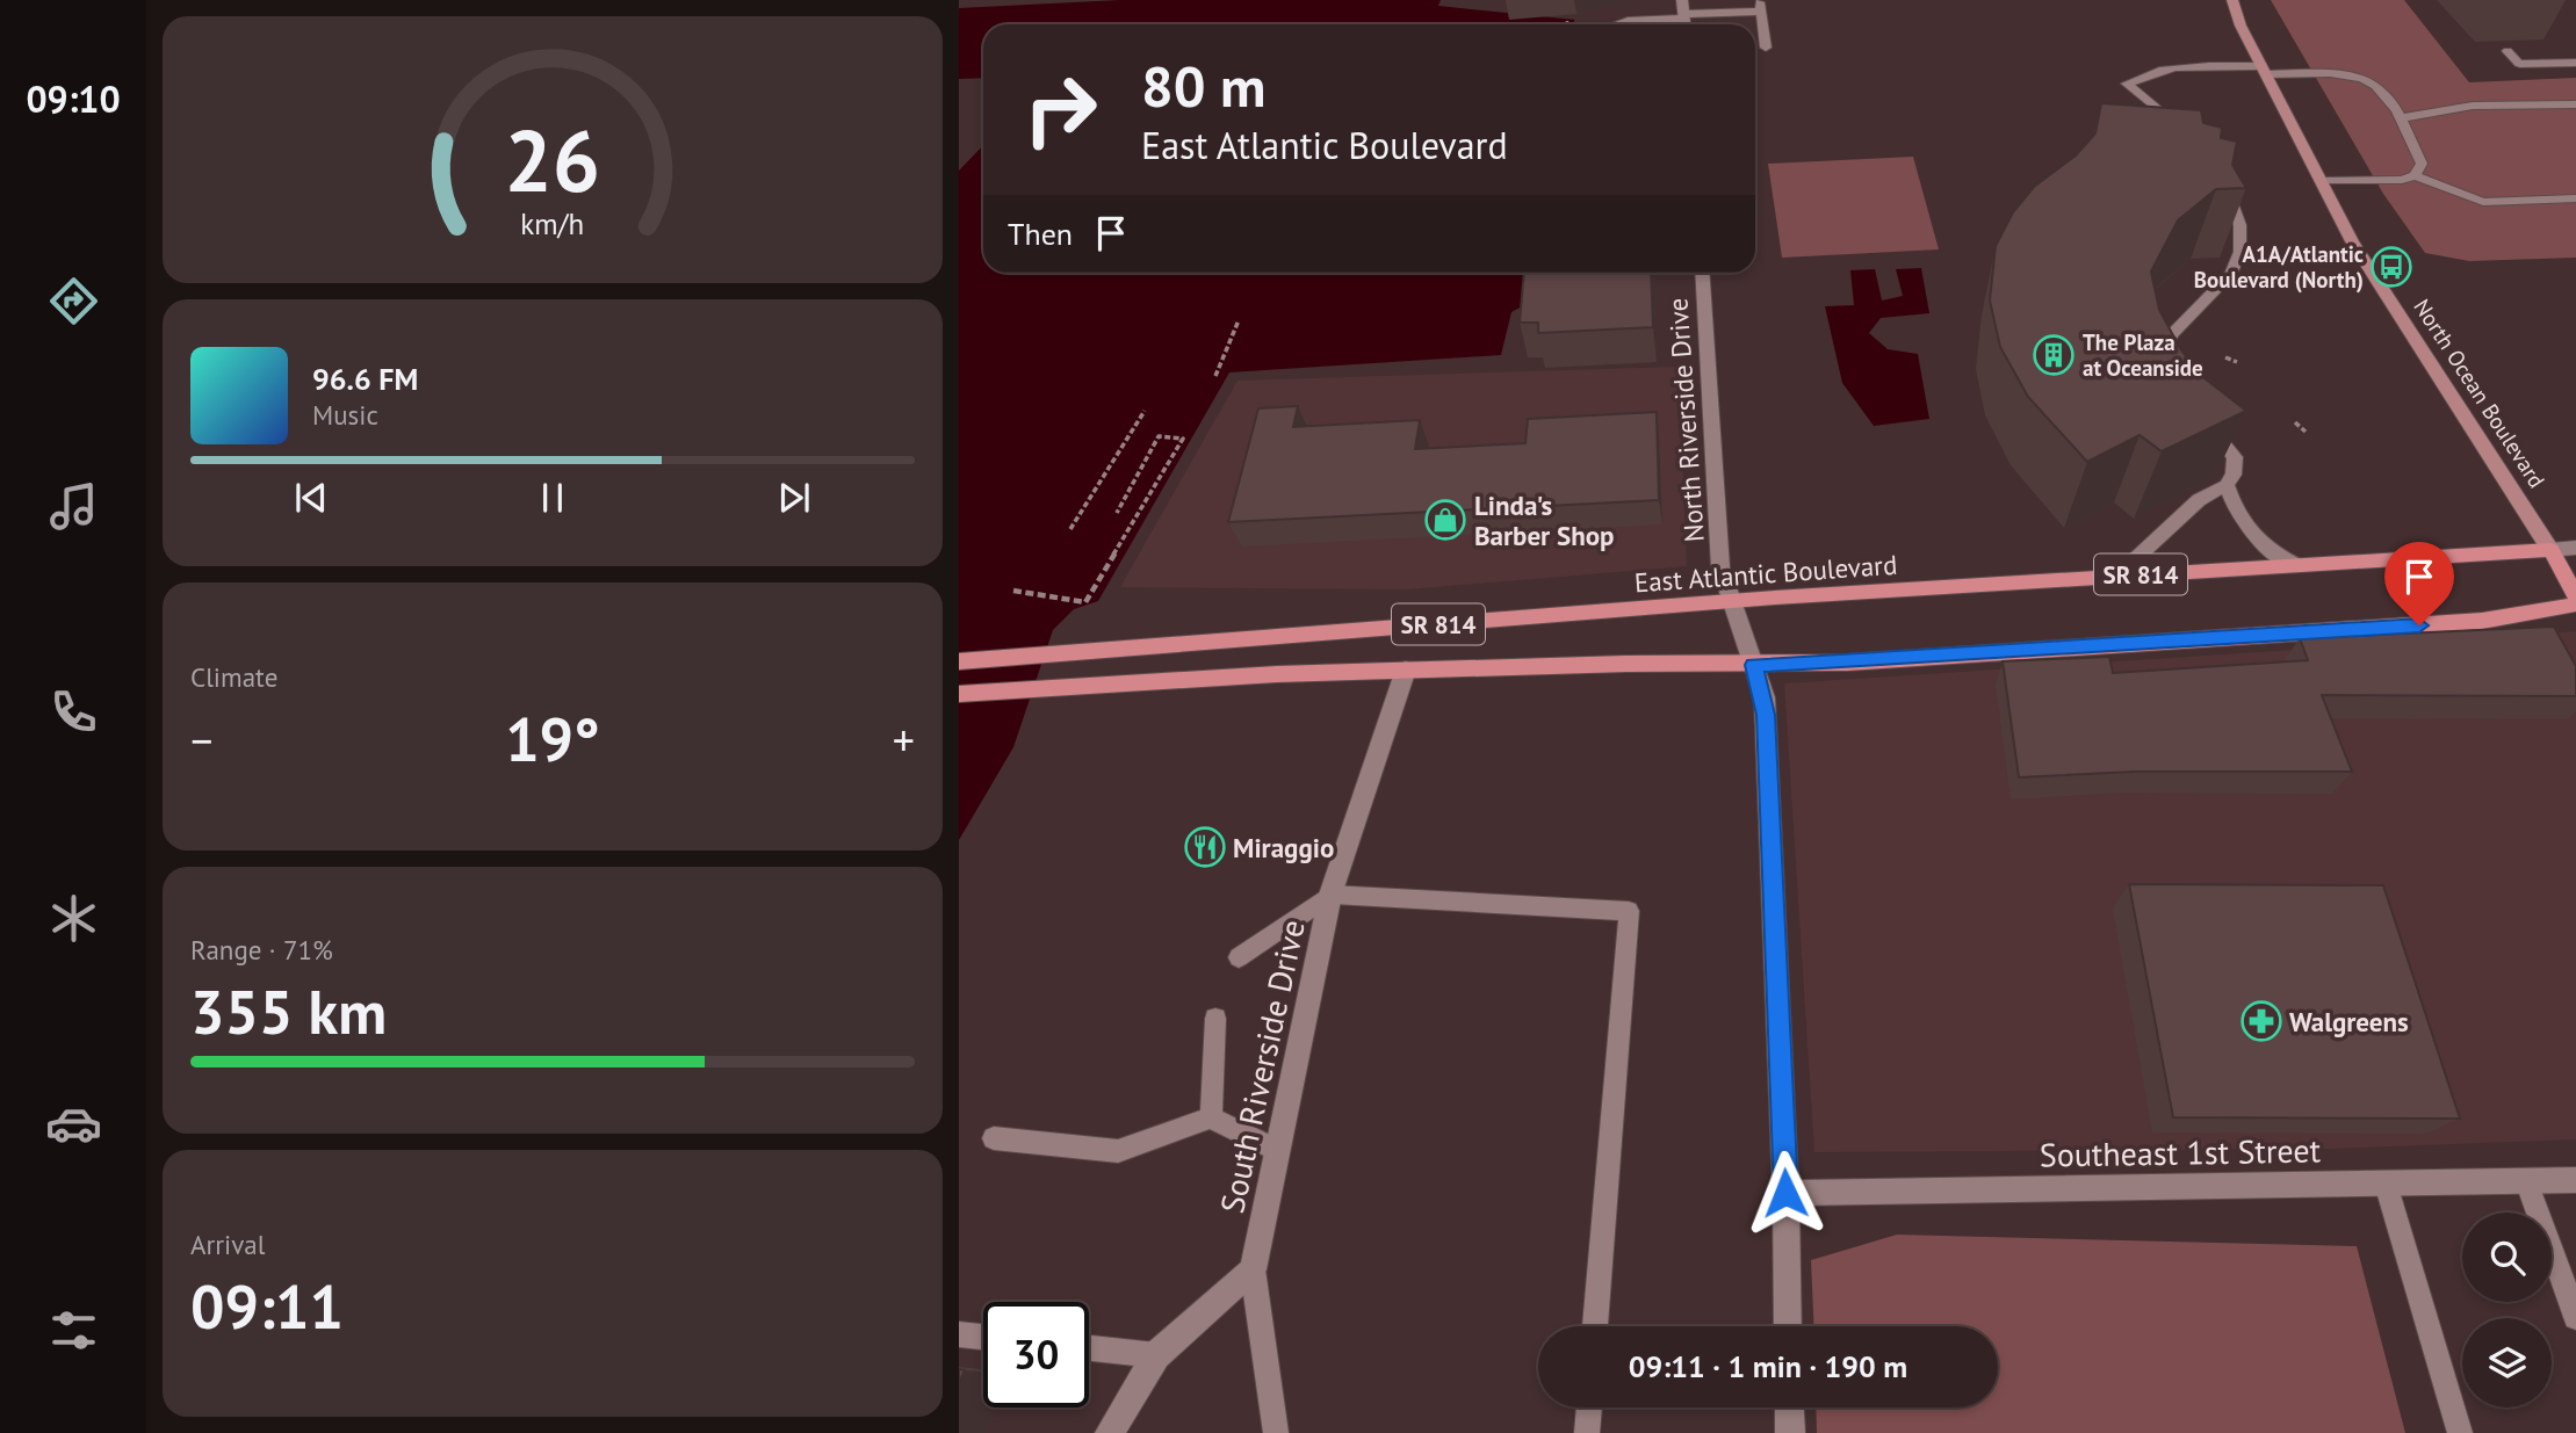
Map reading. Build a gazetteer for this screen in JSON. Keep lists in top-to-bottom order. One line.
{"streets":{"main road":["North Ocean Boulevard","East Atlantic Boulevard","SR 814"],"street":["North Riverside Drive","South Riverside Drive","Southeast 1st Street"]},"crossings":[["North Ocean Boulevard","East Atlantic Boulevard"],["North Riverside Drive","East Atlantic Boulevard"],["North Riverside Drive","SR 814"],["North Riverside Drive","Southeast 1st Street"],["SR 814","South Riverside Drive"]],"places":{"bus stop":["A1A/Atlantic Boulevard (North)"],"building":["The Plaza at Oceanside"],"shop":["Linda's Barber Shop"],"restaurant":["Miraggio"],"pharmacy":["Walgreens"]},"page":{"tabs":"09:10","turn":["80 m","East Atlantic Boulevard"],"then":"Then","song":["96.6 FM","Music"],"tile":["Climate",["Range · 71%","355 km"],["Arrival","09:11"]],"heat":["−","19°","+"],"limit":"30","trip":"09:11 · 1 min · 190 m","gauge":["26","km/h"]}}
